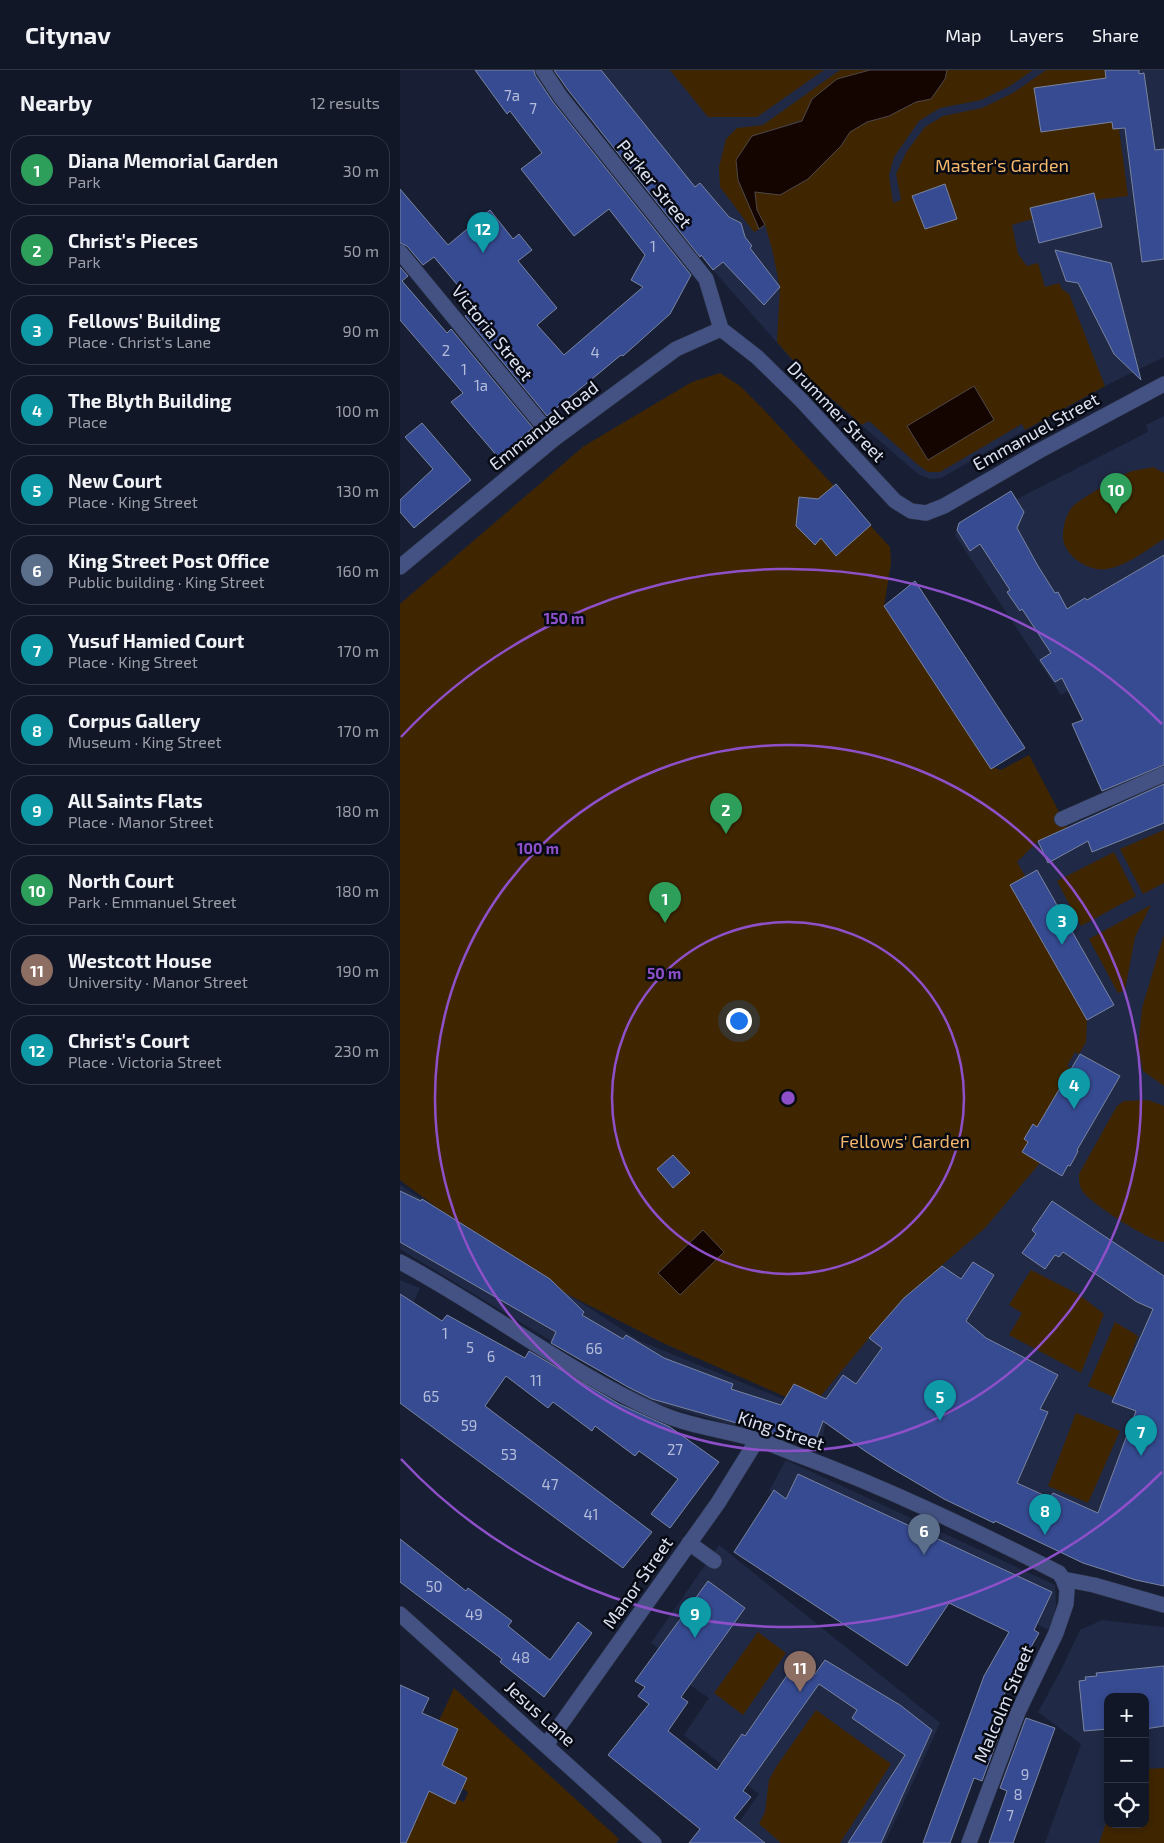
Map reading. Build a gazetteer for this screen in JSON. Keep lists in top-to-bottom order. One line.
{"streets":{"street":["Parker Street","Victoria Street","Drummer Street","Emmanuel Road","Emmanuel Street","King Street","Manor Street","Malcolm Street","Jesus Lane"]},"crossings":[["Parker Street","Drummer Street"],["Parker Street","Emmanuel Road"],["Victoria Street","Emmanuel Road"],["Drummer Street","Emmanuel Road"],["Drummer Street","Emmanuel Street"],["King Street","Manor Street"],["King Street","Malcolm Street"],["Manor Street","Jesus Lane"]],"parks":["Master's Garden","Fellows' Garden"],"house_numbers":["7a","7","1","2","4","1","1a","1","5","66","6","11","65","59","27","53","47","41","50","49","48","9","8","7"],"page":{"header":"Citynav","nav":["Map","Layers","Share"],"heading":["Nearby","12 results"],"list":[{"mark":"1","name":"Diana Memorial Garden","note":"Park","value":"30 m"},{"mark":"2","name":"Christ's Pieces","note":"Park","value":"50 m"},{"mark":"3","name":"Fellows' Building","note":"Place · Christ's Lane","value":"90 m"},{"mark":"4","name":"The Blyth Building","note":"Place","value":"100 m"},{"mark":"5","name":"New Court","note":"Place · King Street","value":"130 m"},{"mark":"6","name":"King Street Post Office","note":"Public building · King Street","value":"160 m"},{"mark":"7","name":"Yusuf Hamied Court","note":"Place · King Street","value":"170 m"},{"mark":"8","name":"Corpus Gallery","note":"Museum · King Street","value":"170 m"},{"mark":"9","name":"All Saints Flats","note":"Place · Manor Street","value":"180 m"},{"mark":"10","name":"North Court","note":"Park · Emmanuel Street","value":"180 m"},{"mark":"11","name":"Westcott House","note":"University · Manor Street","value":"190 m"},{"mark":"12","name":"Christ's Court","note":"Place · Victoria Street","value":"230 m"}],"pins":["12","10","2","1","3","4","5","7","8","6","9","11"],"map_buttons":["+","−"]},"rings":["150 m","100 m","50 m"]}
